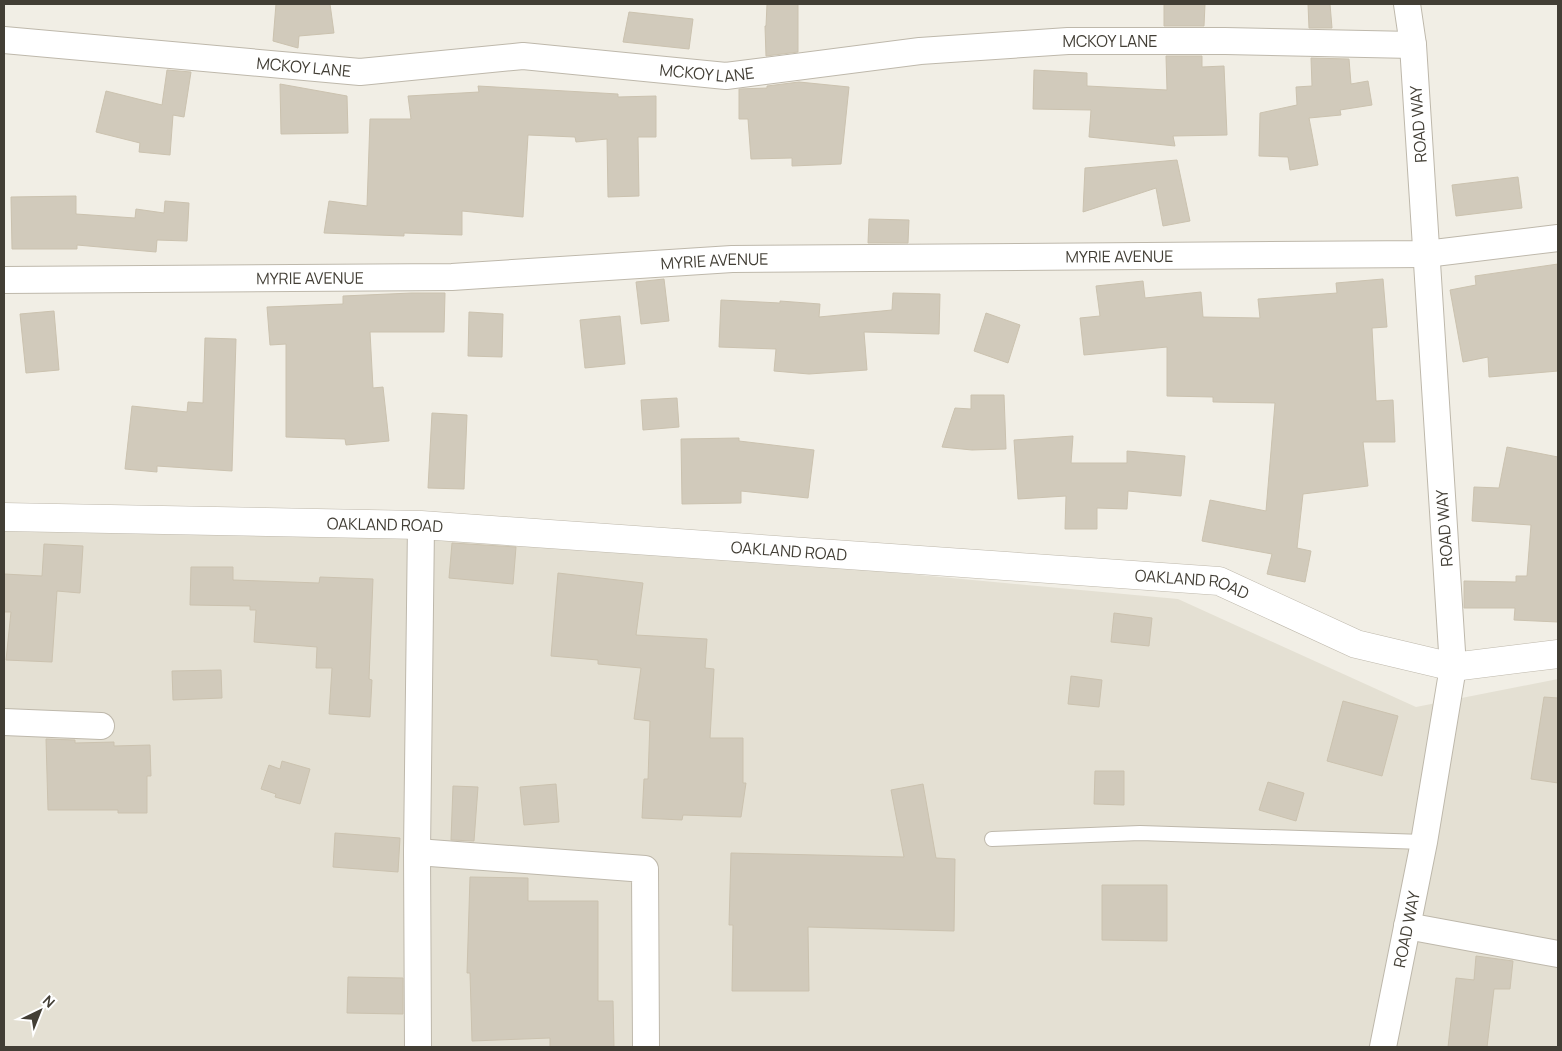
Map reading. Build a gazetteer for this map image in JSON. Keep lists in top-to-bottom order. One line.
{"streets":{"street":["MCKOY LANE","ROAD WAY","MYRIE AVENUE","OAKLAND ROAD"]},"crossings":[["MCKOY LANE","ROAD WAY"],["ROAD WAY","MYRIE AVENUE"],["ROAD WAY","OAKLAND ROAD"]],"north":"top right"}
